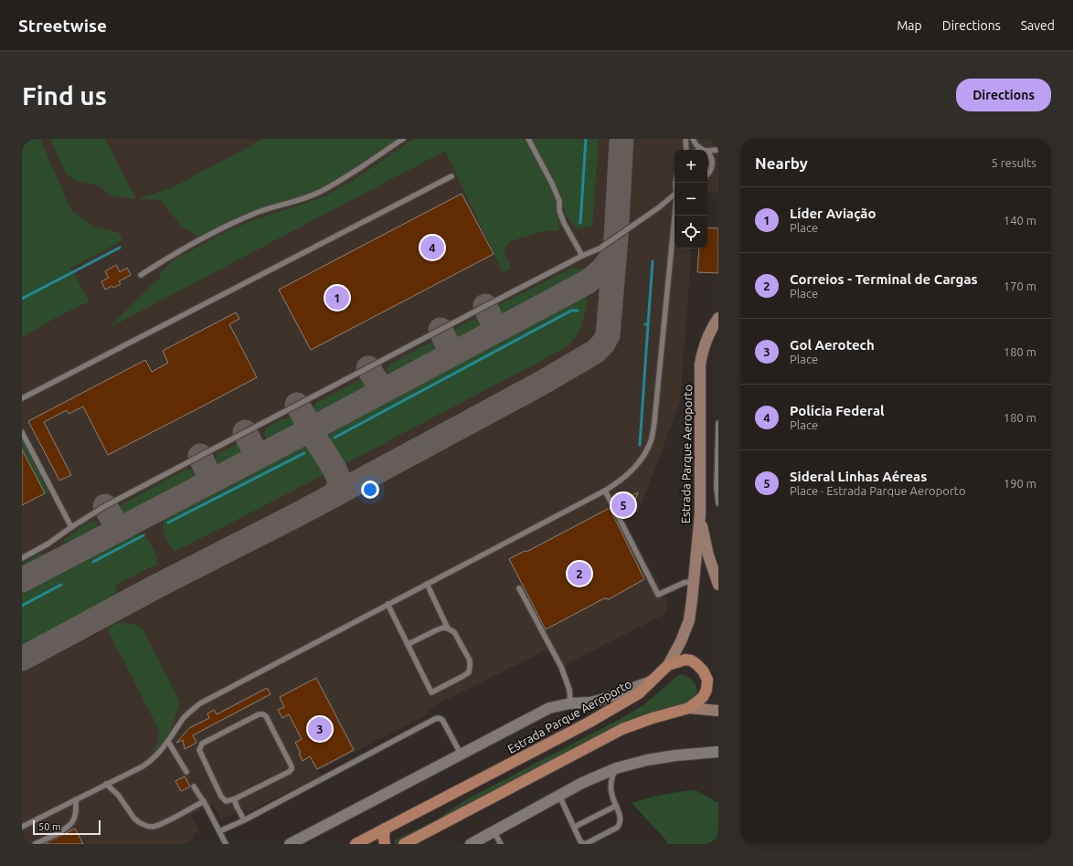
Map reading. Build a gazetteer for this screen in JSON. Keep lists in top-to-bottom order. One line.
{"streets":{"main road":["Estrada Parque Aeroporto"]},"scale_bar":"50 m","page":{"header":"Streetwise","nav":["Map","Directions","Saved"],"buttons":"Directions","title":"Find us","heading":["Nearby","5 results"],"map_buttons":["+","−"],"list":[{"mark":"1","name":"Líder Aviação","note":"Place","value":"140 m"},{"mark":"2","name":"Correios - Terminal de Cargas","note":"Place","value":"170 m"},{"mark":"3","name":"Gol Aerotech","note":"Place","value":"180 m"},{"mark":"4","name":"Polícia Federal","note":"Place","value":"180 m"},{"mark":"5","name":"Sideral Linhas Aéreas","note":"Place · Estrada Parque Aeroporto","value":"190 m"}],"pins":["4","1","5","2","3"],"scale":"50 m"}}
